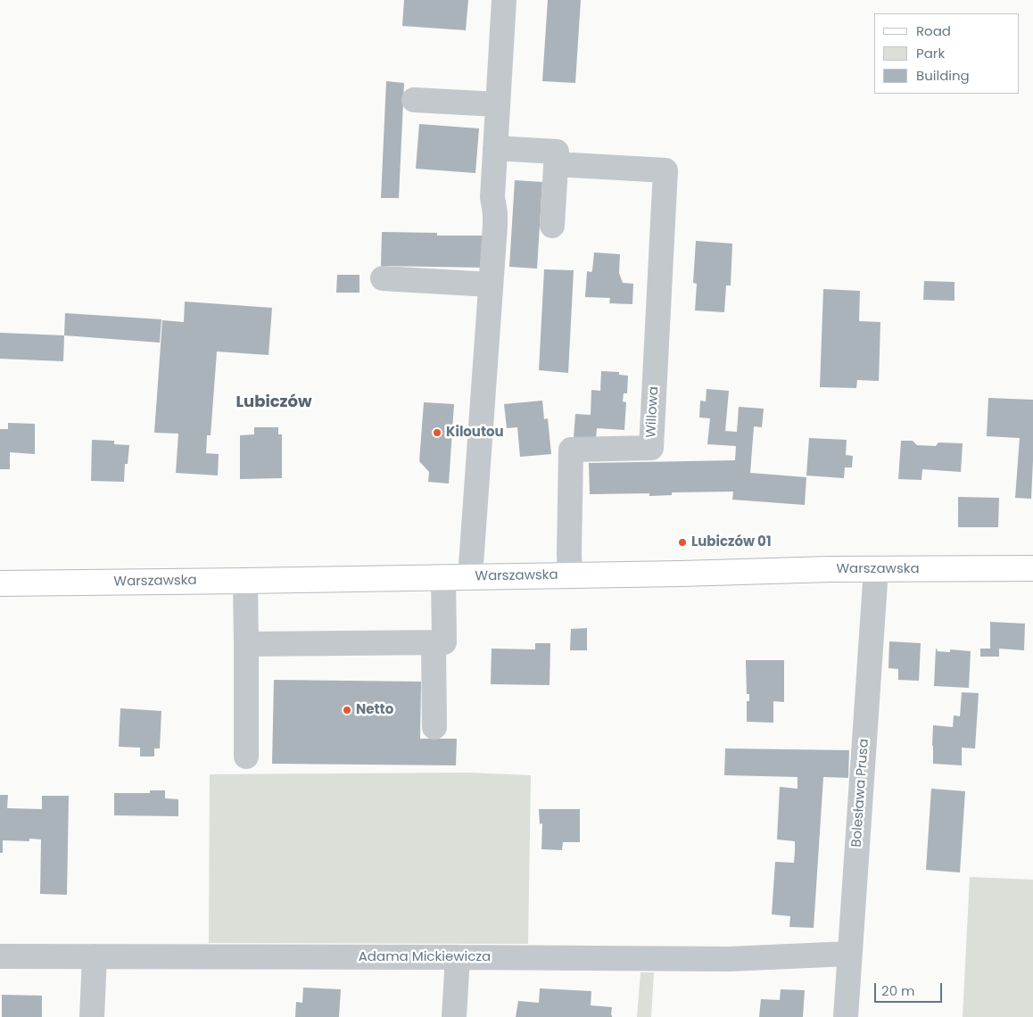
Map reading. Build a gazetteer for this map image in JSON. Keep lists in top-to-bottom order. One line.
{"streets":{"main road":["Warszawska"],"street":["Willowa","Bolesława Prusa","Adama Mickiewicza"]},"crossings":[["Willowa","Warszawska"],["Warszawska","Bolesława Prusa"],["Bolesława Prusa","Adama Mickiewicza"]],"districts":["Lubiczów"],"places":["Kiloutou","Lubiczów 01","Netto"],"legend":["Road","Park","Building"],"scale_bar":"20 m"}
